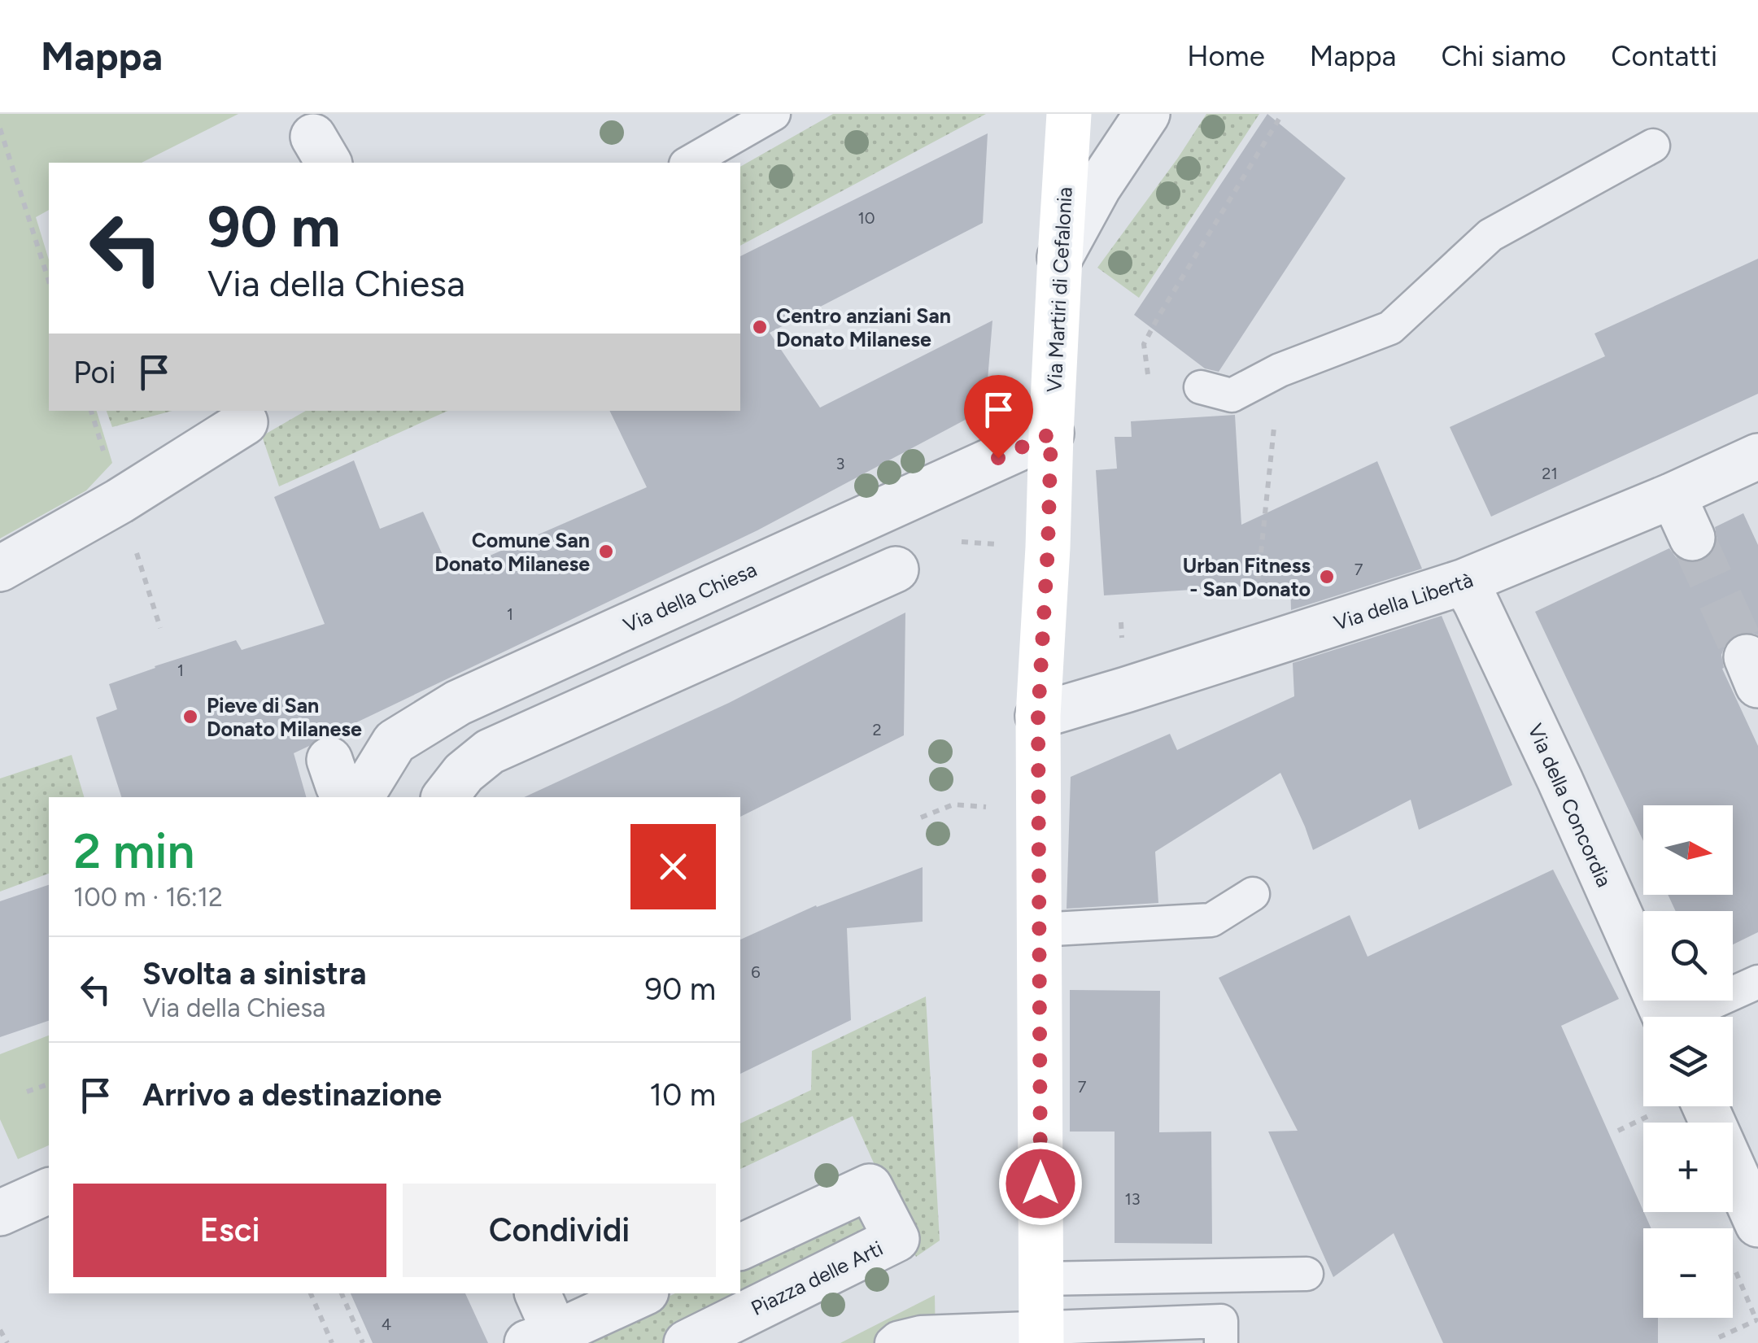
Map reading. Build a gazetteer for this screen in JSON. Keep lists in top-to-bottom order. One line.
{"streets":{"street":["Via Martiri di Cefalonia","Via della Chiesa","Via della Libertà","Via della Concordia","Piazza delle Arti"]},"crossings":[["Via Martiri di Cefalonia","Via della Chiesa"],["Via Martiri di Cefalonia","Via della Libertà"],["Via della Libertà","Via della Concordia"]],"places":["Centro anziani San Donato Milanese","Comune San Donato Milanese","Urban Fitness - San Donato","Pieve di San Donato Milanese"],"house_numbers":["10","3","21","7","1","1","2","6","7","13","4"],"north":"right","page":{"header":"Mappa","nav":["Home","Mappa","Chi siamo","Contatti"],"turn":["90 m","Via della Chiesa"],"then":"Poi","heading":["2 min","100 m · 16:12"],"map_buttons":["+","−"],"list":[{"name":"Svolta a sinistra","note":"Via della Chiesa","value":"90 m"},{"name":"Arrivo a destinazione","value":"10 m"}],"buttons":["Esci","Condividi"]}}
